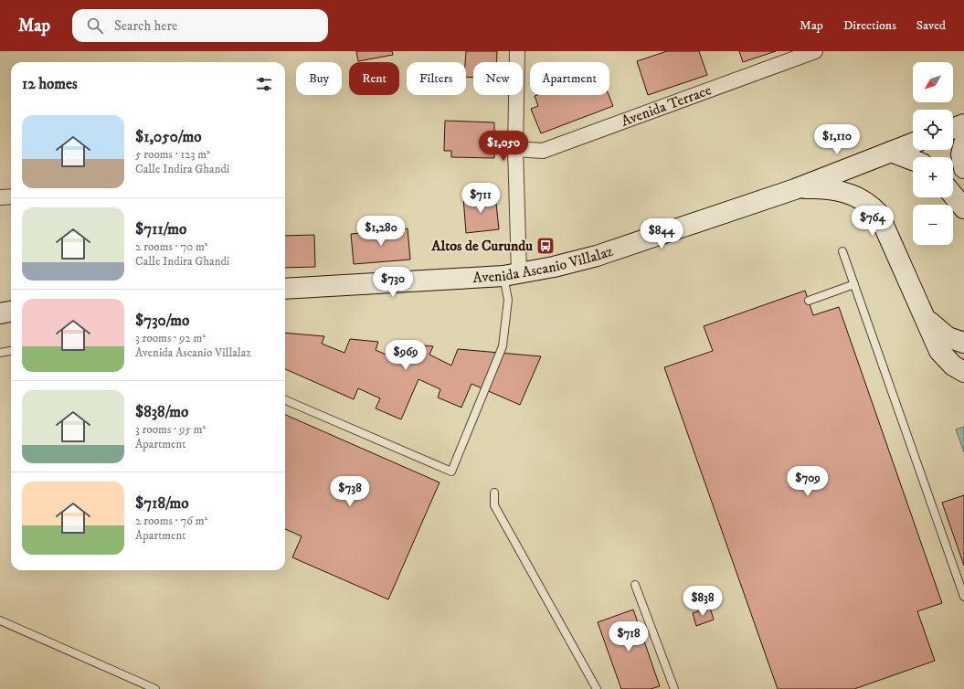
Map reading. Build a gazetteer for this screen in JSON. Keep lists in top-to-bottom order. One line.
{"streets":{"main road":["Avenida Ascanio Villalaz"],"street":["Avenida Terrace"]},"places":{"bus stop":["Altos de Curundu"]},"north":"bottom left","page":{"header":"Map","search":"Search here","nav":["Map","Directions","Saved"],"map_buttons":["+","−"],"chip":["Buy","Rent","Filters","New","Apartment"],"heading":"12 homes","list":[{"name":"$1,050/mo","note":"5 rooms · 123 m² · Calle Indira Ghandi"},{"name":"$711/mo","note":"2 rooms · 70 m² · Calle Indira Ghandi"},{"name":"$730/mo","note":"3 rooms · 92 m² · Avenida Ascanio Villalaz"},{"name":"$838/mo","note":"3 rooms · 95 m² · Apartment"},{"name":"$718/mo","note":"2 rooms · 76 m² · Apartment"}],"price":["$1,110","$1,050","$711","$764","$1,280","$844","$730","$969","$709","$738","$838","$718"]}}
